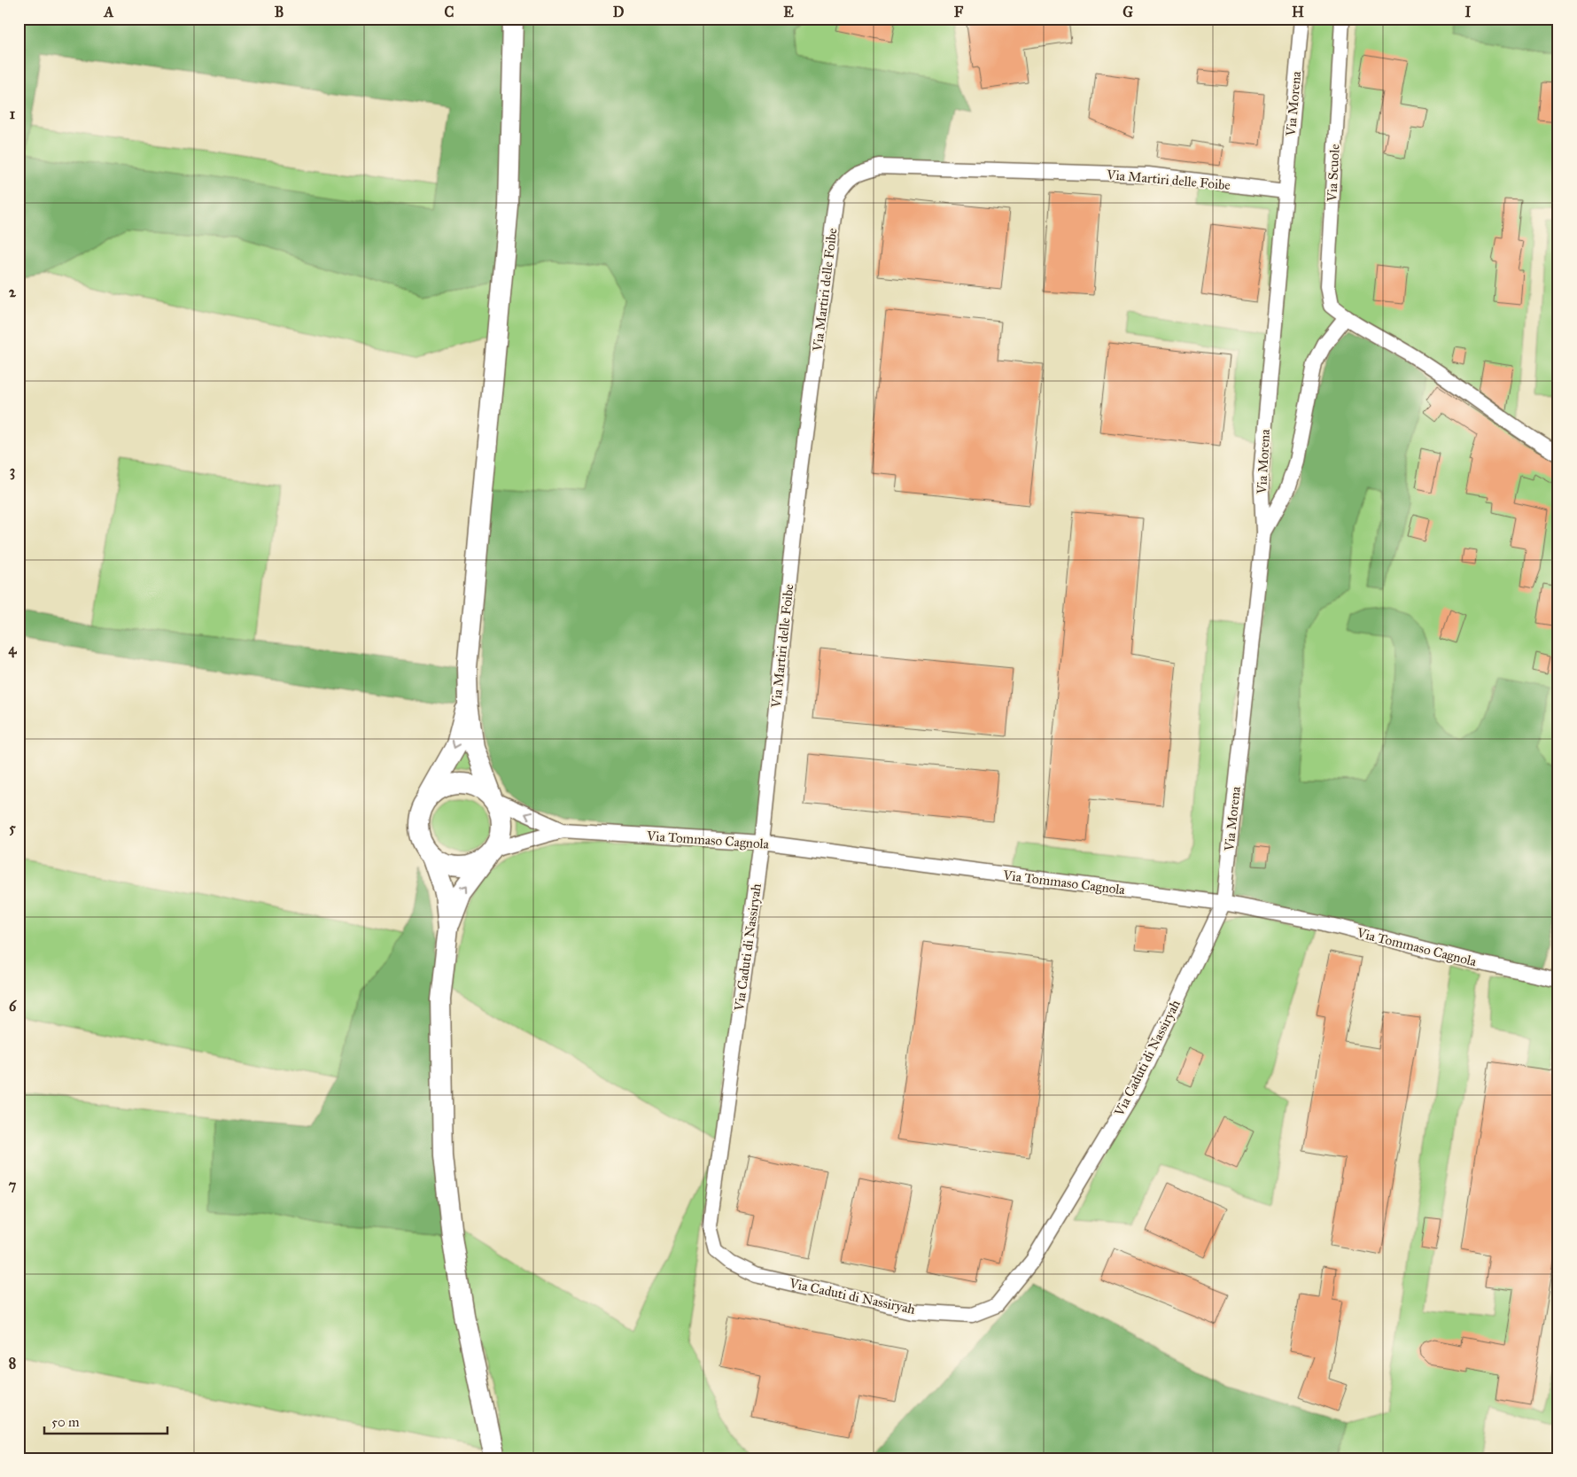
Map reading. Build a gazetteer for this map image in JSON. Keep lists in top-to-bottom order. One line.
{"streets":{"street":["Via Morena","Via Scuole","Via Martiri delle Foibe","Via Tommaso Cagnola","Via Caduti di Nassiryah"]},"crossings":[["Via Morena","Via Martiri delle Foibe"],["Via Morena","Via Tommaso Cagnola"],["Via Morena","Via Caduti di Nassiryah"],["Via Martiri delle Foibe","Via Tommaso Cagnola"],["Via Martiri delle Foibe","Via Caduti di Nassiryah"],["Via Tommaso Cagnola","Via Caduti di Nassiryah"]],"scale_bar":"50 m","grid":{"columns":["A","B","C","D","E","F","G","H","I"],"rows":["1","2","3","4","5","6","7","8"]}}
